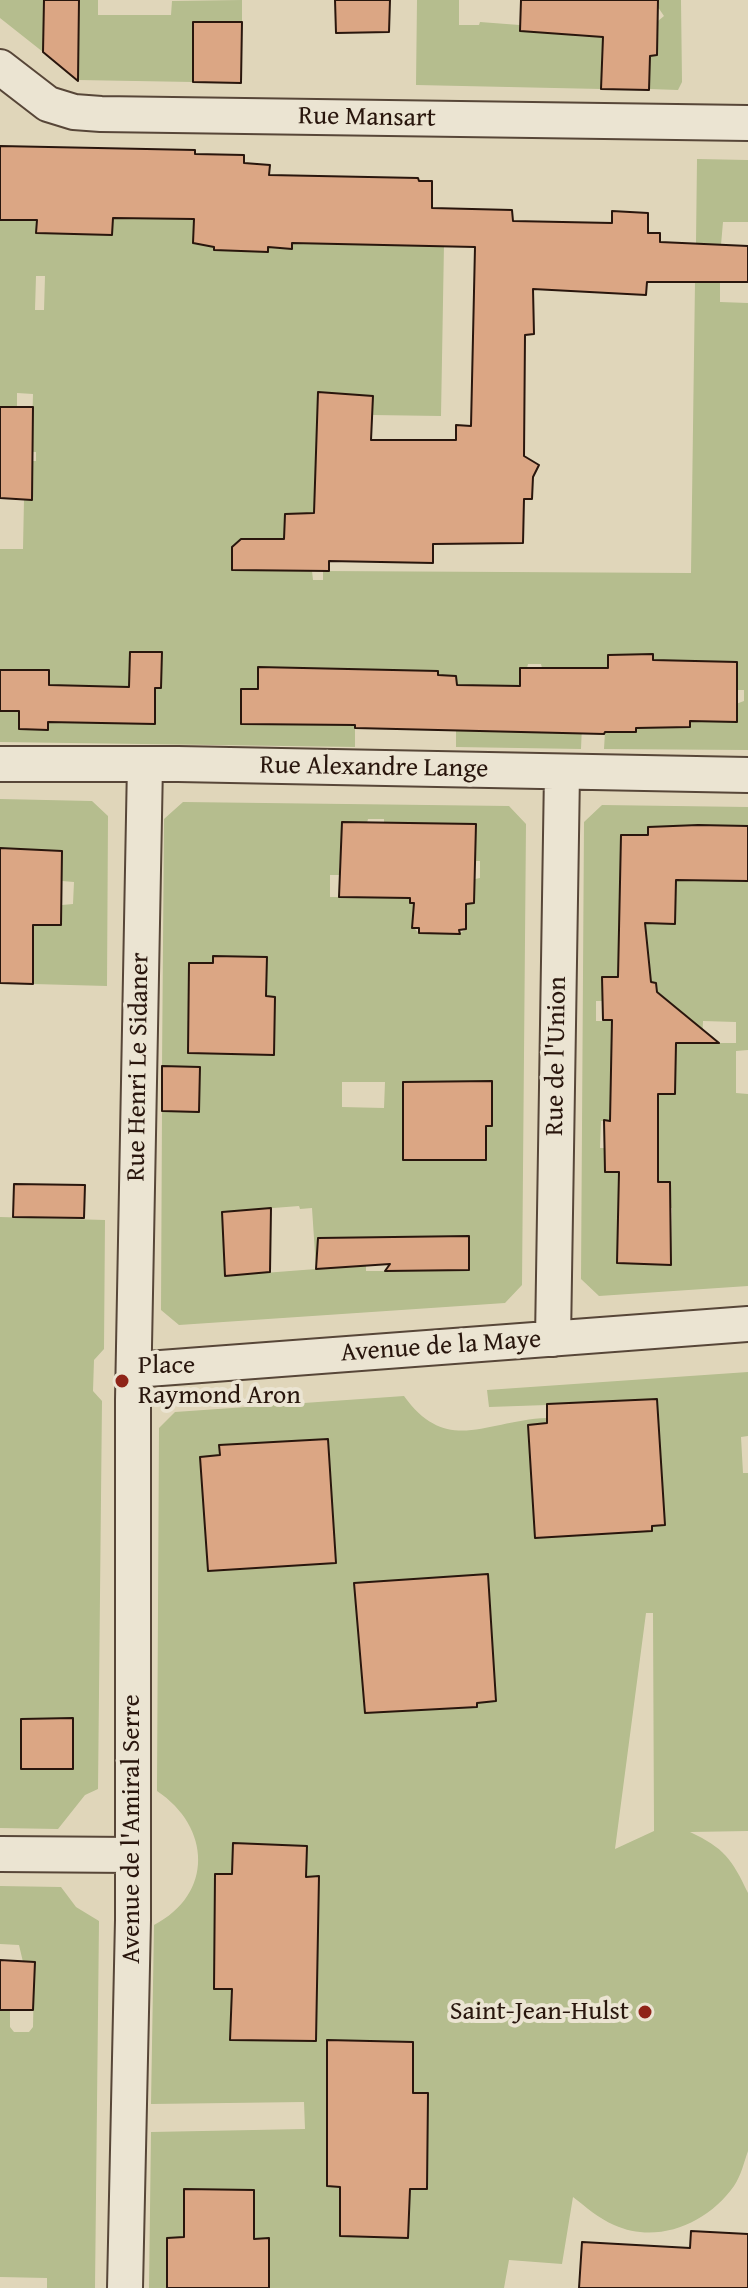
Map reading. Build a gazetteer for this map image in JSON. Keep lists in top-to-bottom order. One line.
{"streets":{"street":["Rue Mansart","Rue Alexandre Lange","Rue de l'Union","Rue Henri Le Sidaner","Avenue de la Maye","Avenue de l'Amiral Serre"]},"crossings":[["Rue Alexandre Lange","Rue de l'Union"],["Rue Alexandre Lange","Rue Henri Le Sidaner"],["Rue de l'Union","Avenue de la Maye"],["Rue Henri Le Sidaner","Avenue de la Maye"],["Rue Henri Le Sidaner","Avenue de l'Amiral Serre"],["Avenue de la Maye","Avenue de l'Amiral Serre"]],"places":["Place Raymond Aron","Saint-Jean-Hulst"]}
